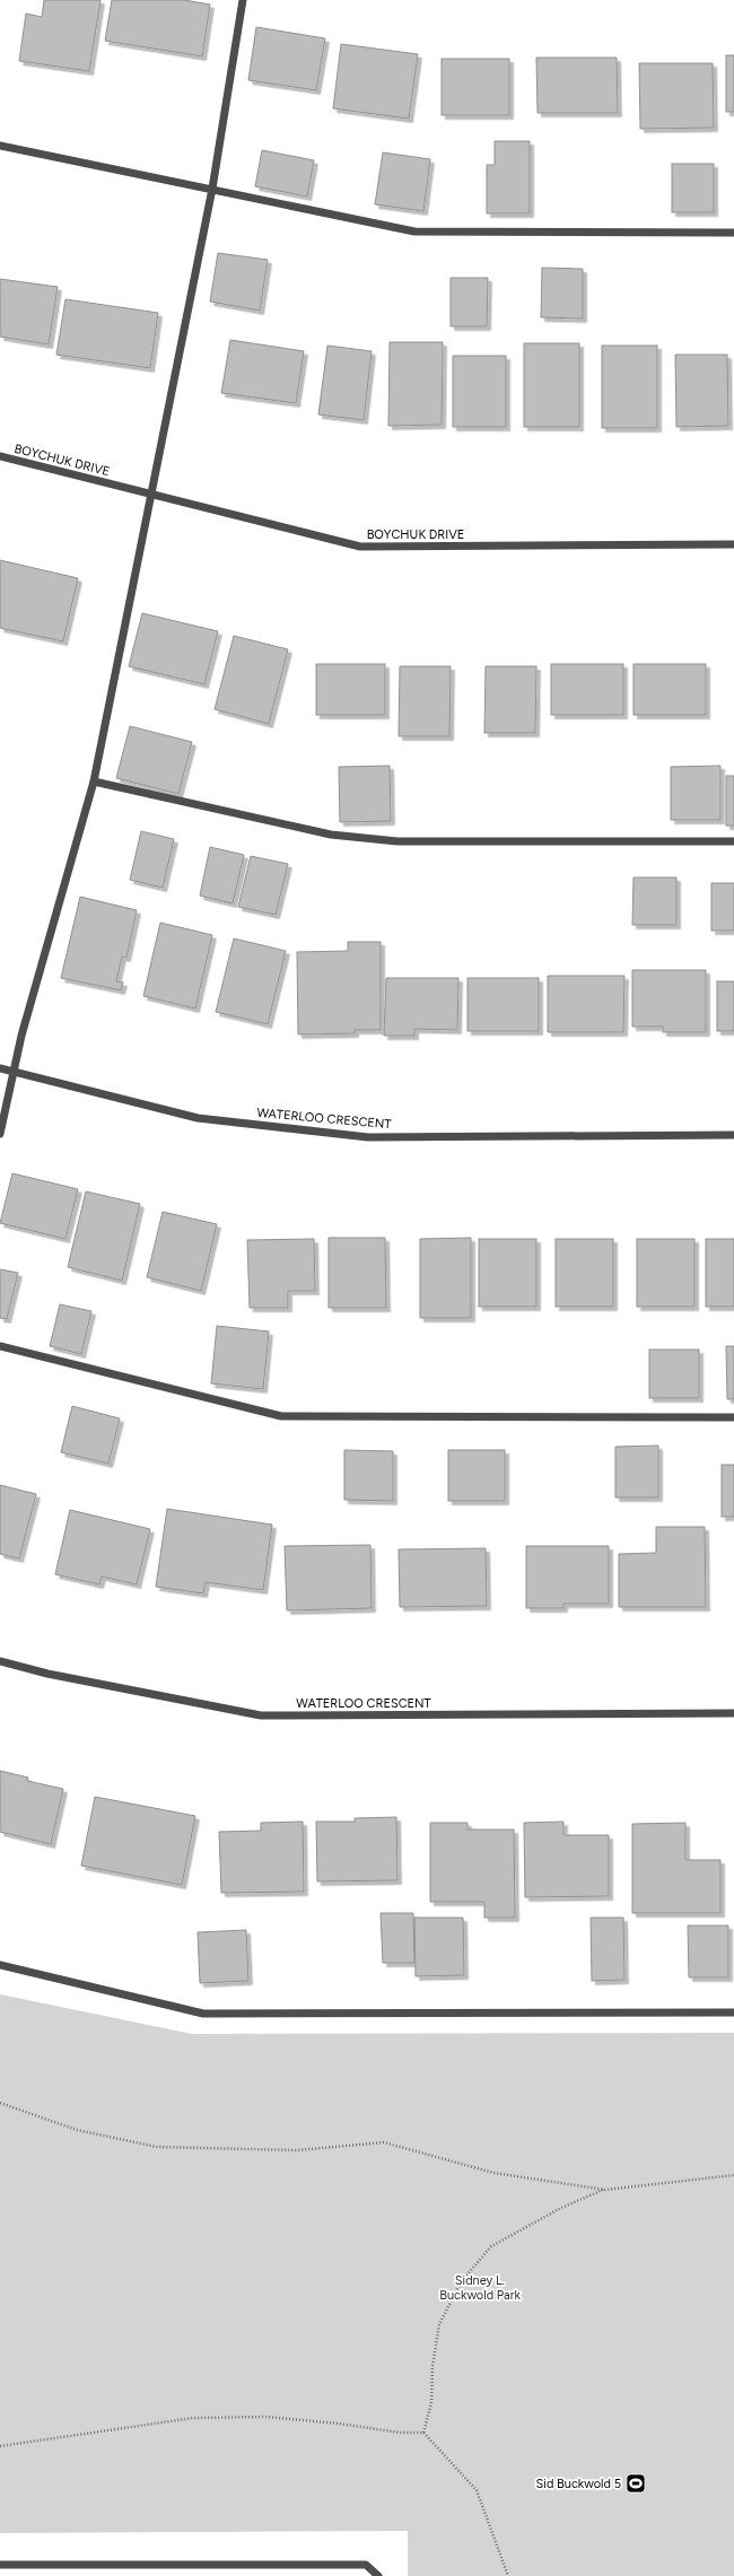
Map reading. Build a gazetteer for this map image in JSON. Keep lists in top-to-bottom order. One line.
{"streets":{"street":["BOYCHUK DRIVE","WATERLOO CRESCENT"]},"parks":["Sidney L. Buckwold Park"],"places":{"sports":["Sid Buckwold 5"]}}
